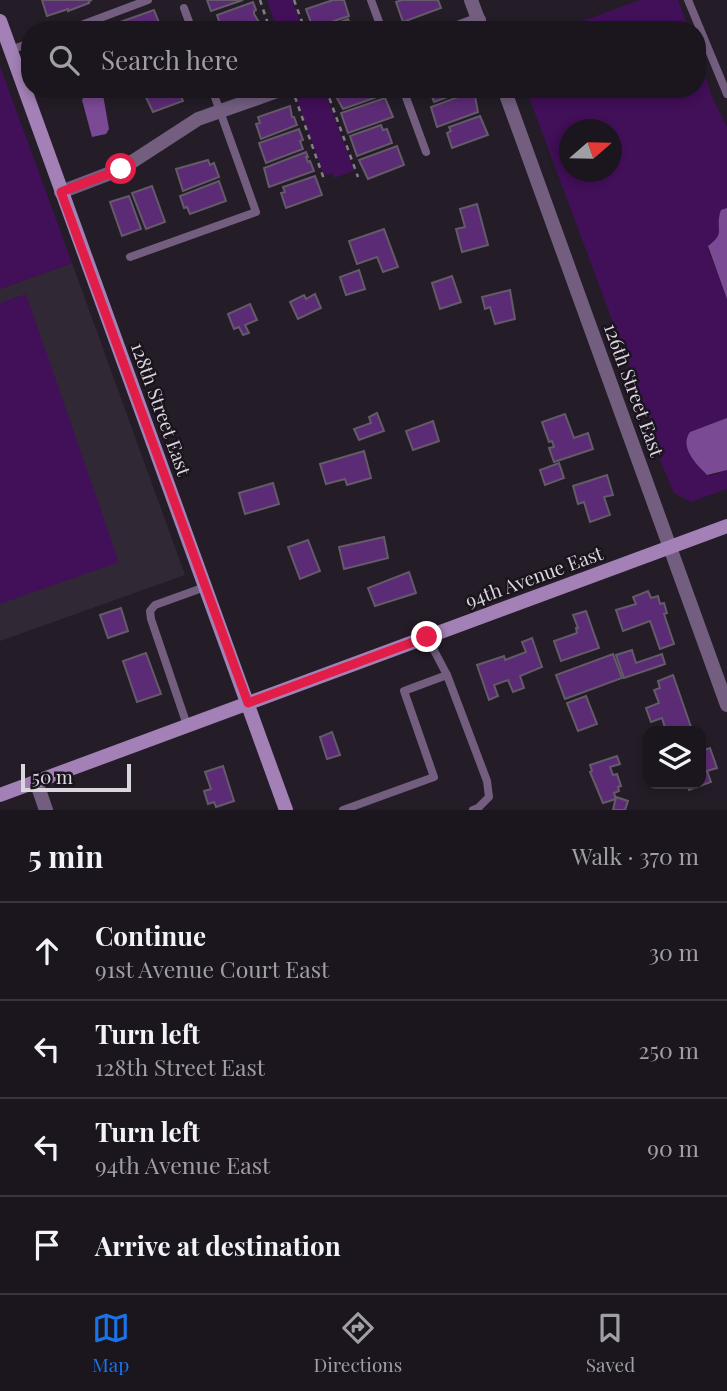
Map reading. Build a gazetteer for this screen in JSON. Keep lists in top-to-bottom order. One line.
{"streets":{"street":["126th Street East","128th Street East","94th Avenue East"]},"crossings":[["126th Street East","94th Avenue East"],["128th Street East","94th Avenue East"]],"scale_bar":"50 m","north":"right","page":{"search":"Search here","scale":"50 m","heading":["5 min","Walk · 370 m"],"list":[["Continue","91st Avenue Court East","30 m"],["Turn left","128th Street East","250 m"],["Turn left","94th Avenue East","90 m"],"Arrive at destination"],"nav":["Map","Directions","Saved"]}}
